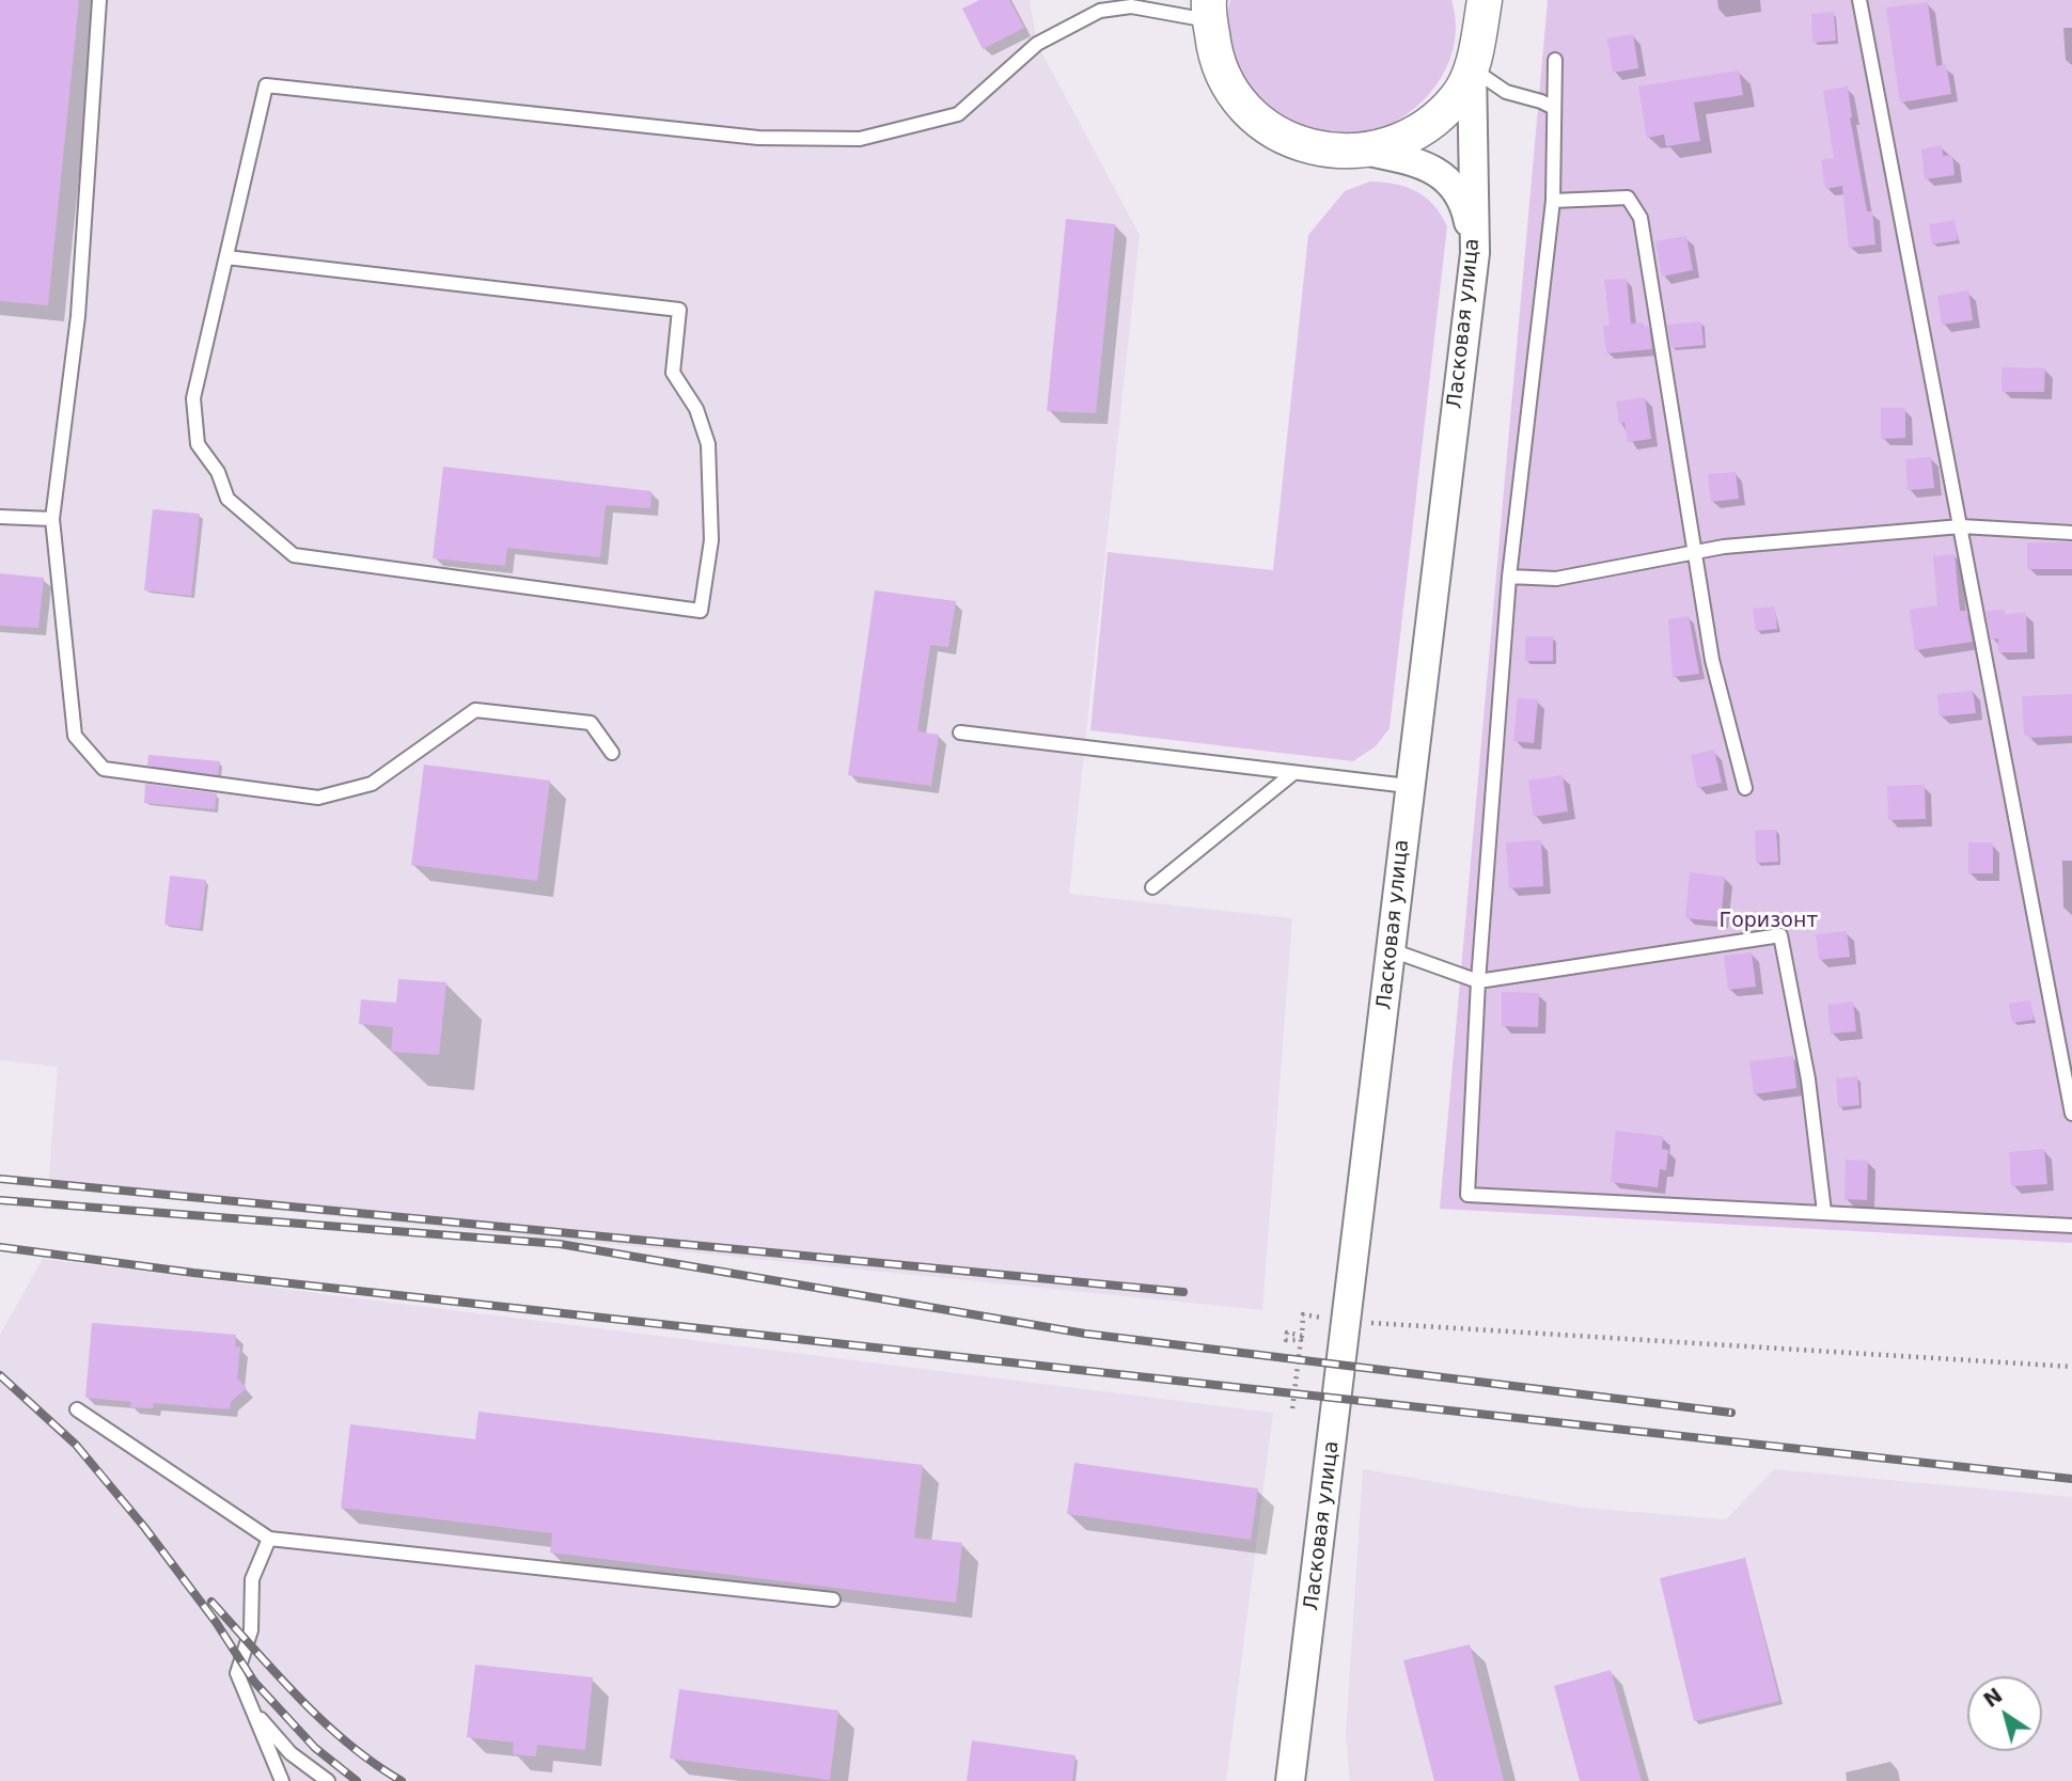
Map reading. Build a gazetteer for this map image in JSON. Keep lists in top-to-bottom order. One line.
{"streets":{"street":["Ласковая улица"]},"parks":["Горизонт"],"north":"top left"}
